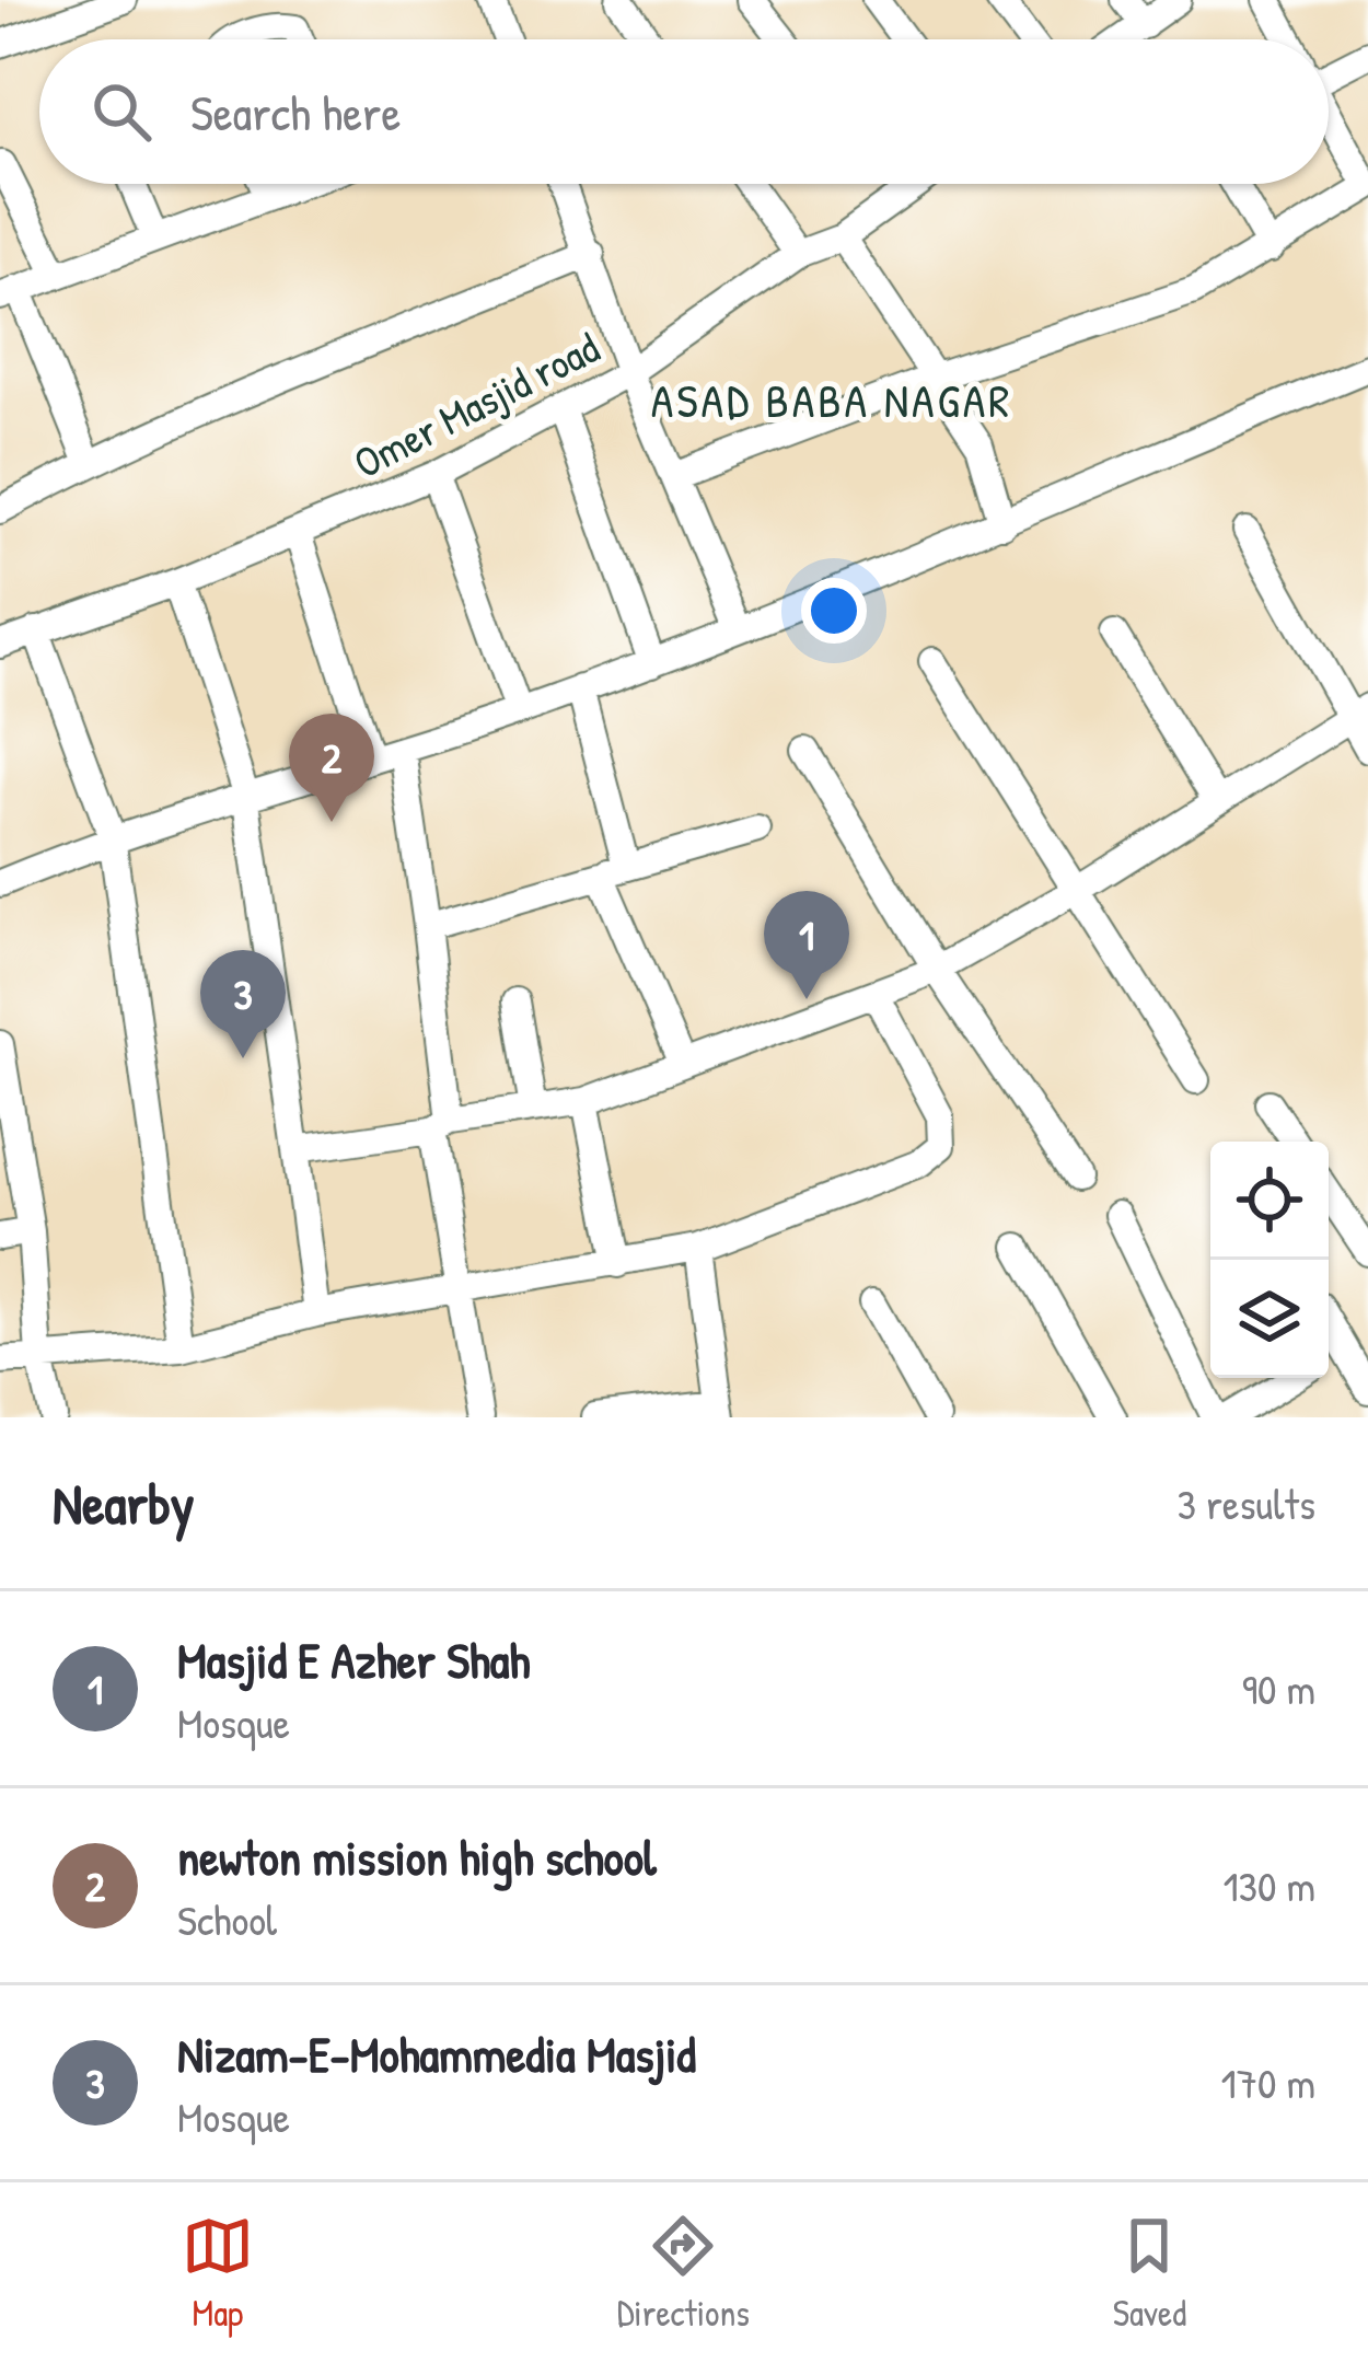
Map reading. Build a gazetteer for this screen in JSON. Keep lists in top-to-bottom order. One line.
{"streets":{"street":["Omer Masjid road"]},"districts":["ASAD BABA NAGAR"],"page":{"search":"Search here","pins":["2","1","3"],"heading":["Nearby","3 results"],"list":[{"mark":"1","name":"Masjid E Azher Shah","note":"Mosque","value":"90 m"},{"mark":"2","name":"newton mission high school","note":"School","value":"130 m"},{"mark":"3","name":"Nizam-E-Mohammedia Masjid","note":"Mosque","value":"170 m"}],"nav":["Map","Directions","Saved"]}}
